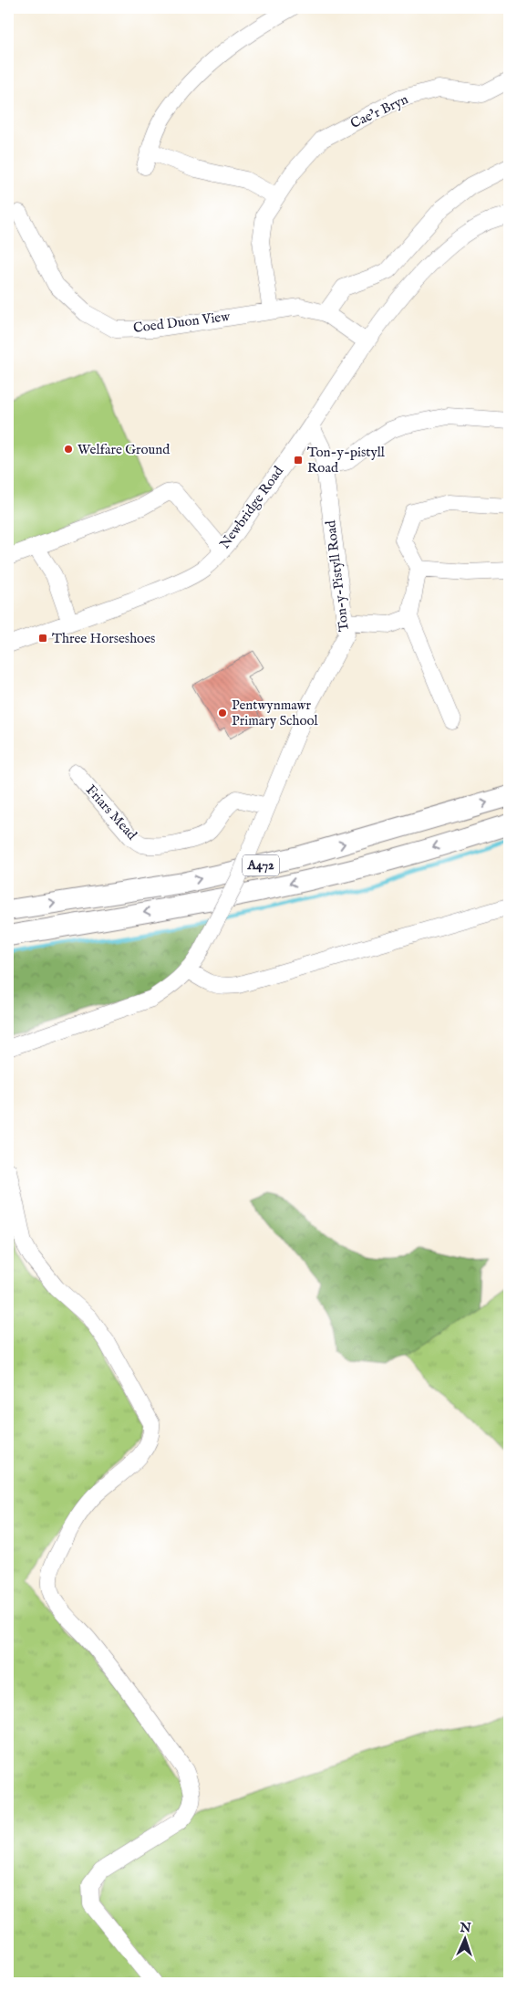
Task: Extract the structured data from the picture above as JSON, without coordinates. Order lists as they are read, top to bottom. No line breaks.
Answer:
{"streets":{"main road":["A472"],"street":["Cae'r Bryn","Coed Duon View","Newbridge Road","Ton-y-Pistyll Road","Friars Mead"]},"crossings":[["Cae'r Bryn","Coed Duon View"],["Coed Duon View","Newbridge Road"],["Newbridge Road","Ton-y-Pistyll Road"],["Ton-y-Pistyll Road","Friars Mead"]],"places":{"other":["Welfare Ground","Pentwynmawr Primary School"],"transit":["Ton-y-pistyll Road","Three Horseshoes"]},"north":"top"}
